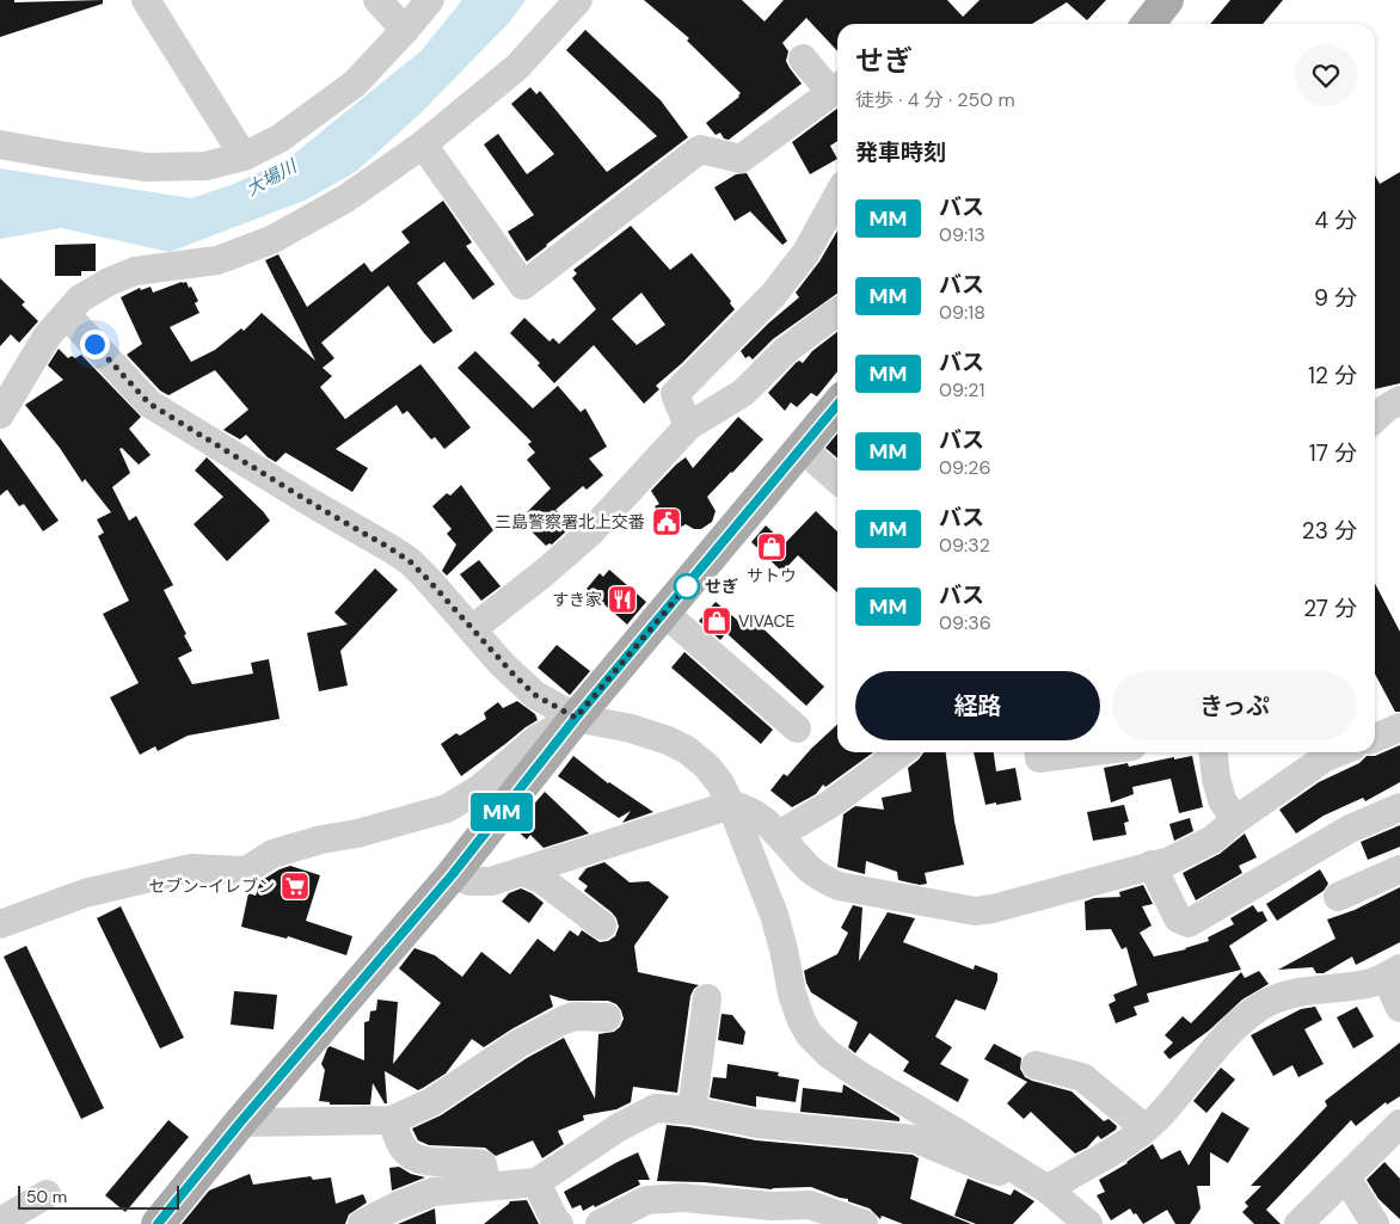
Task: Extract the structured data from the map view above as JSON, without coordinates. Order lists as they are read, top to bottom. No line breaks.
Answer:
{"water":["大場川"],"places":{"public building":["三島警察署北上交番"],"shop":["サトウ","VIVACE"],"other":["せぎ"],"restaurant":["すき家"],"supermarket":["セブン-イレブン"]},"lines":["bus line MM"],"scale_bar":"50 m","page":{"on_map":"MM","heading":[["せぎ","徒歩 · 4 分 · 250 m"],"発車時刻"],"list":[{"mark":"MM","name":"バス","note":"09:13","value":"4 分"},{"mark":"MM","name":"バス","note":"09:18","value":"9 分"},{"mark":"MM","name":"バス","note":"09:21","value":"12 分"},{"mark":"MM","name":"バス","note":"09:26","value":"17 分"},{"mark":"MM","name":"バス","note":"09:32","value":"23 分"},{"mark":"MM","name":"バス","note":"09:36","value":"27 分"}],"buttons":["経路","きっぷ"],"scale":"50 m"}}
